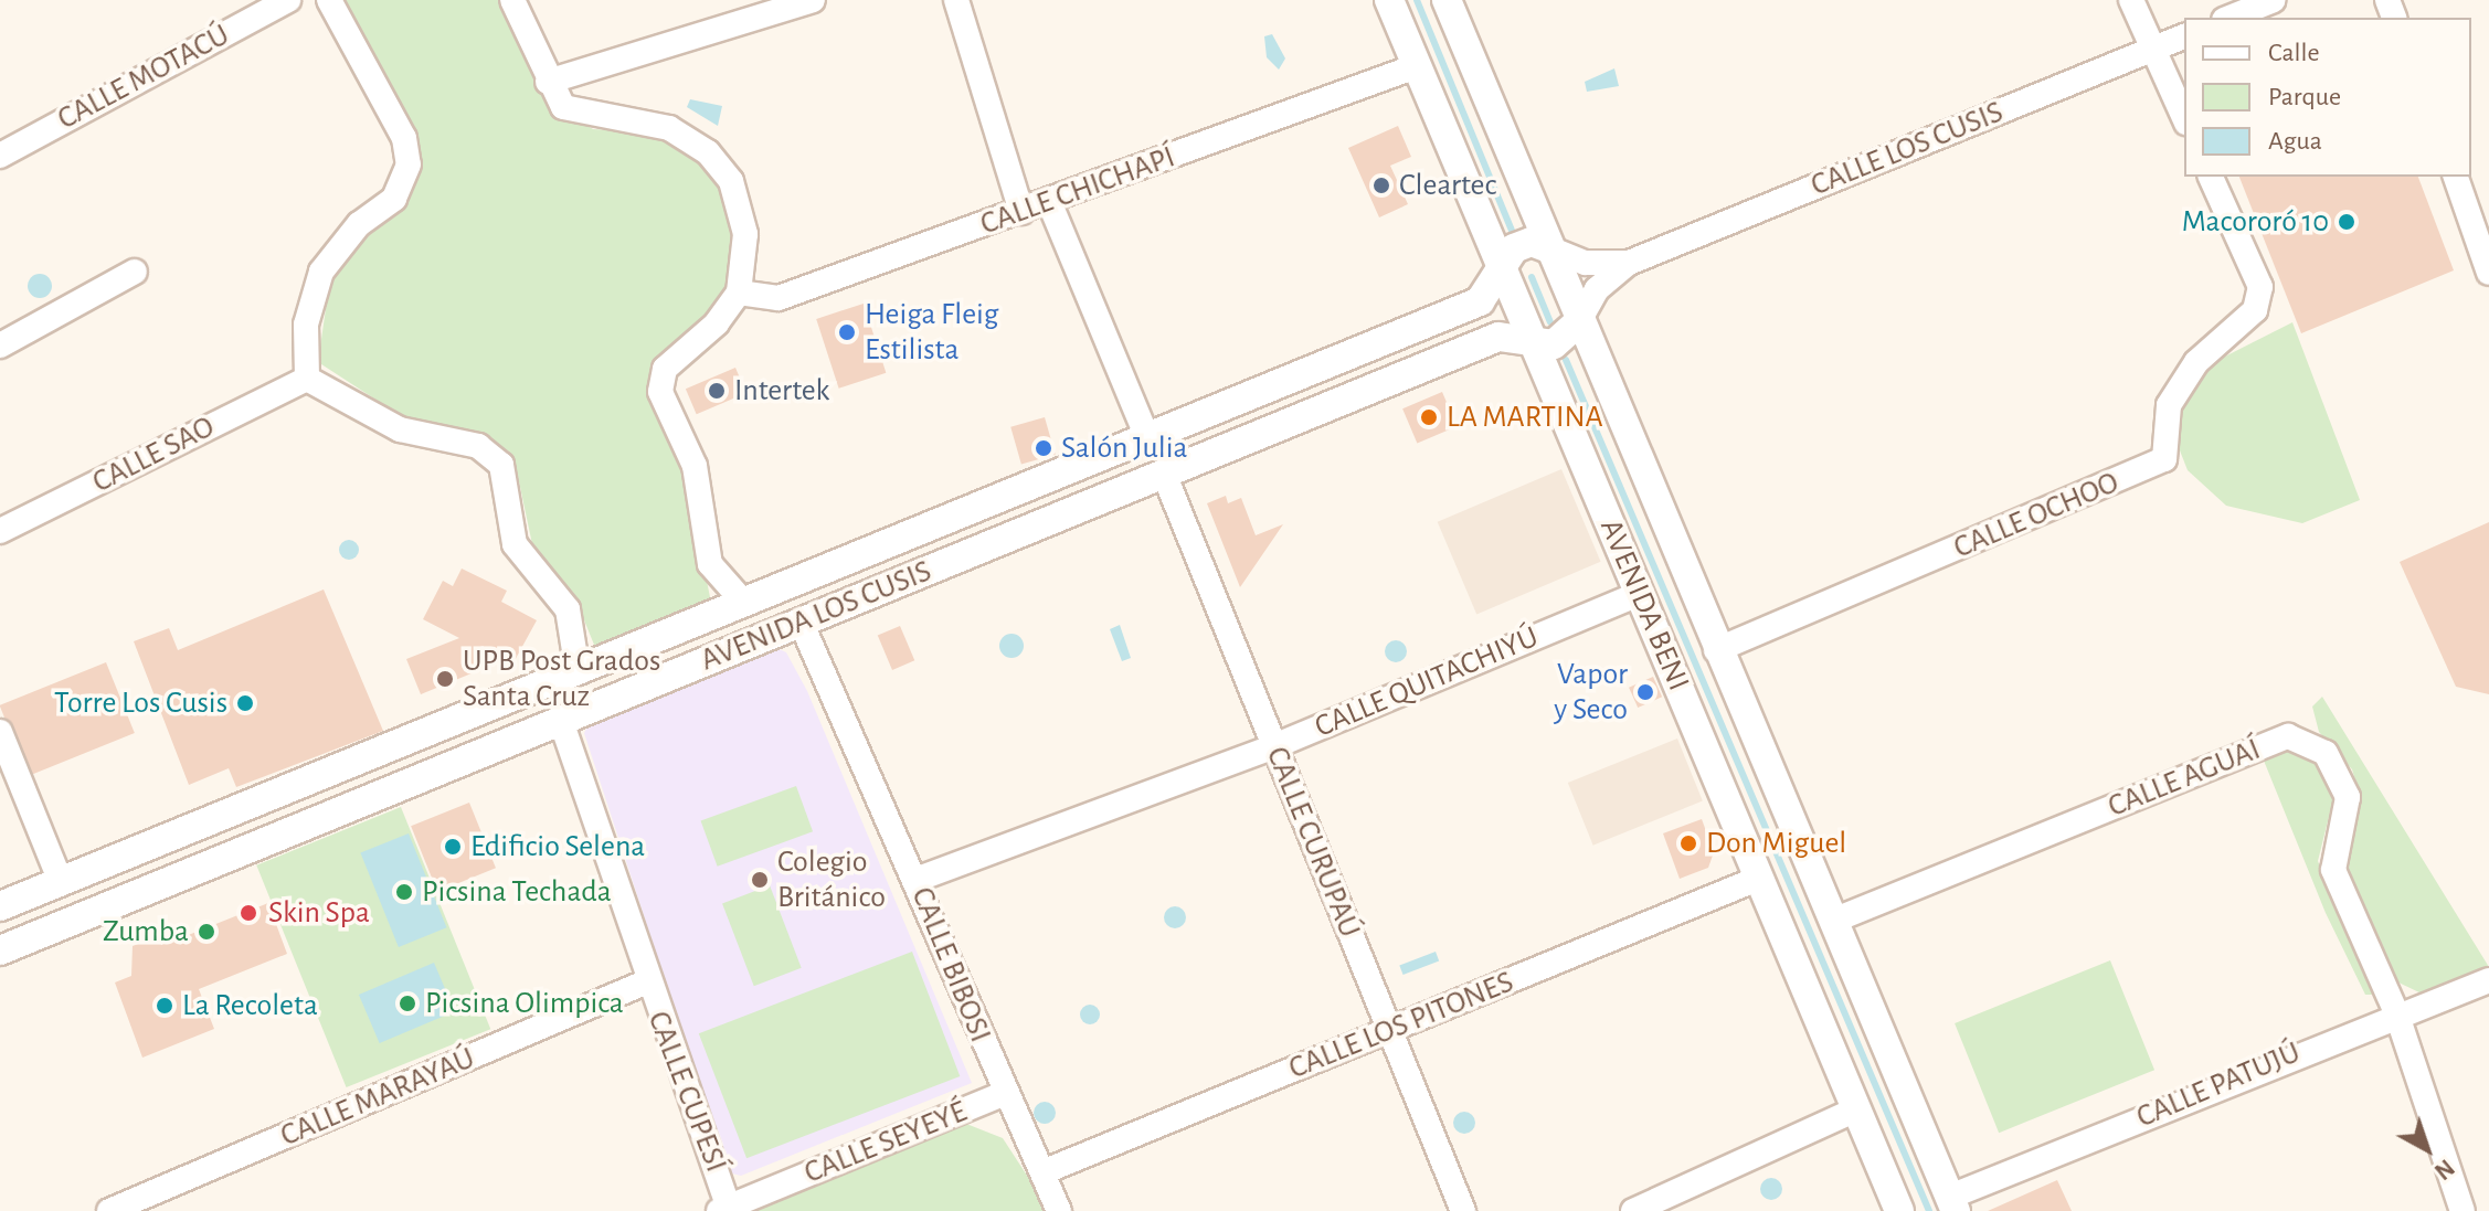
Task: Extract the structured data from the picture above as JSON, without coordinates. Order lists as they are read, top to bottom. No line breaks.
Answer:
{"streets":{"street":["CALLE MOTACÚ","CALLE LOS CUSIS","CALLE CHICHAPÍ","CALLE SAO","CALLE OCHOO","AVENIDA BENI","AVENIDA LOS CUSIS","CALLE QUITACHIYÚ","CALLE AGUAÍ","CALLE CURUPAÚ","CALLE BIBOSI","CALLE LOS PITONES","CALLE PATUJÚ","CALLE CUPESÍ","CALLE MARAYAÚ","CALLE SEYEYÉ"]},"crossings":[["CALLE LOS CUSIS","AVENIDA BENI"],["CALLE LOS CUSIS","AVENIDA LOS CUSIS"],["CALLE CHICHAPÍ","AVENIDA BENI"],["CALLE OCHOO","AVENIDA BENI"],["AVENIDA BENI","AVENIDA LOS CUSIS"],["AVENIDA BENI","CALLE QUITACHIYÚ"],["AVENIDA BENI","CALLE AGUAÍ"],["AVENIDA BENI","CALLE LOS PITONES"],["AVENIDA BENI","CALLE PATUJÚ"],["AVENIDA LOS CUSIS","CALLE CURUPAÚ"],["AVENIDA LOS CUSIS","CALLE BIBOSI"],["AVENIDA LOS CUSIS","CALLE CUPESÍ"],["CALLE QUITACHIYÚ","CALLE CURUPAÚ"],["CALLE QUITACHIYÚ","CALLE BIBOSI"],["CALLE AGUAÍ","CALLE PATUJÚ"],["CALLE CURUPAÚ","CALLE LOS PITONES"],["CALLE BIBOSI","CALLE LOS PITONES"],["CALLE BIBOSI","CALLE SEYEYÉ"],["CALLE CUPESÍ","CALLE MARAYAÚ"],["CALLE CUPESÍ","CALLE SEYEYÉ"]],"places":["Cleartec","Macororó 10","Heiga Fleig Estilista","Intertek","LA MARTINA","Salón Julia","UPB Post Grados Santa Cruz","Vapor y Seco","Torre Los Cusis","Don Miguel","Edificio Selena","Colegio Británico","Picsina Techada","Skin Spa","Zumba","Picsina Olimpica","La Recoleta"],"legend":["Calle","Parque","Agua"],"north":"bottom right"}
